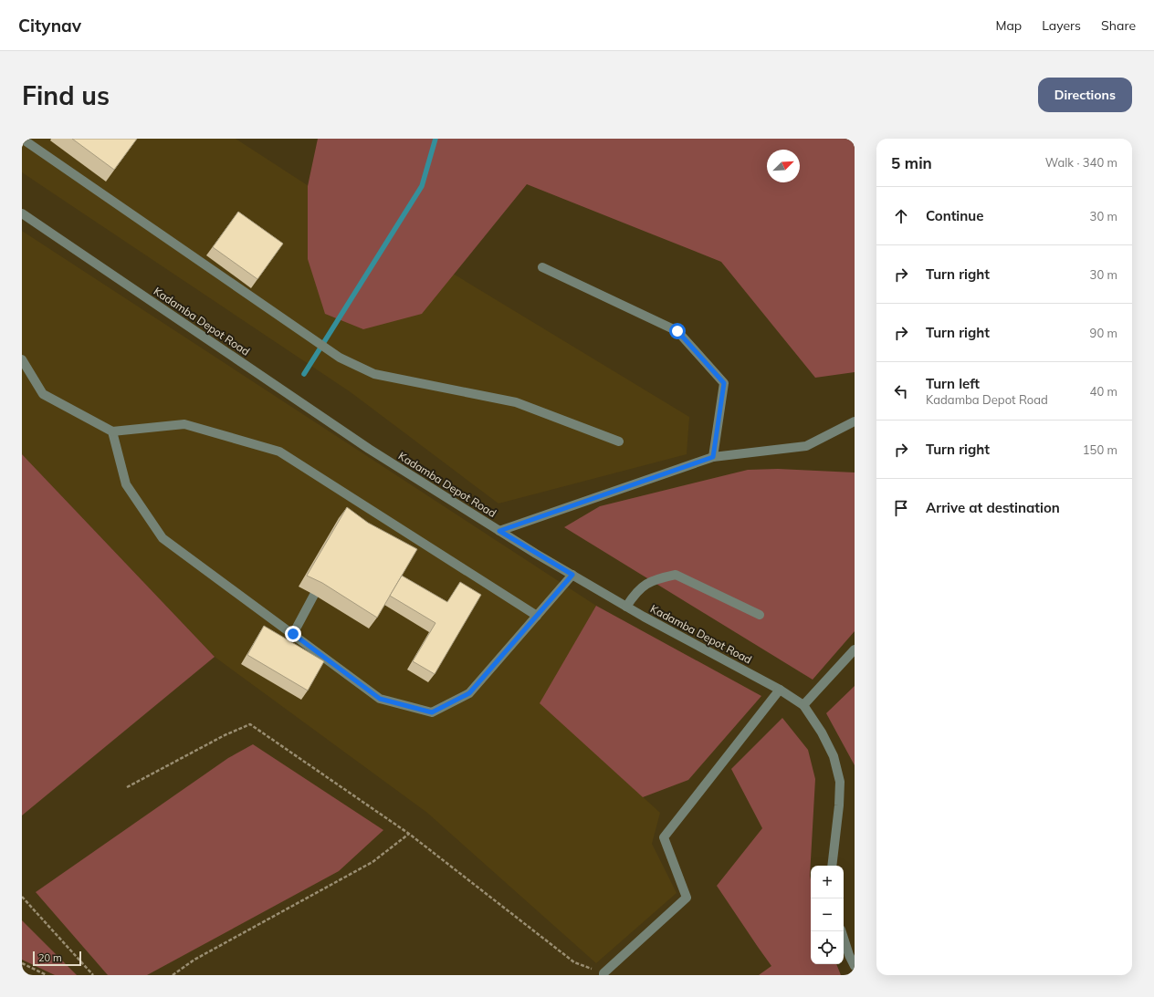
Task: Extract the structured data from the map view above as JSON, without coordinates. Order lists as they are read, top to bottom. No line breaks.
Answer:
{"streets":{"street":["Kadamba Depot Road"]},"scale_bar":"20 m","north":"top right","page":{"header":"Citynav","nav":["Map","Layers","Share"],"buttons":"Directions","title":"Find us","heading":["5 min","Walk · 340 m"],"list":[["Continue","30 m"],["Turn right","30 m"],["Turn right","90 m"],["Turn left","Kadamba Depot Road","40 m"],["Turn right","150 m"],"Arrive at destination"],"map_buttons":["+","−"],"scale":"20 m"}}
